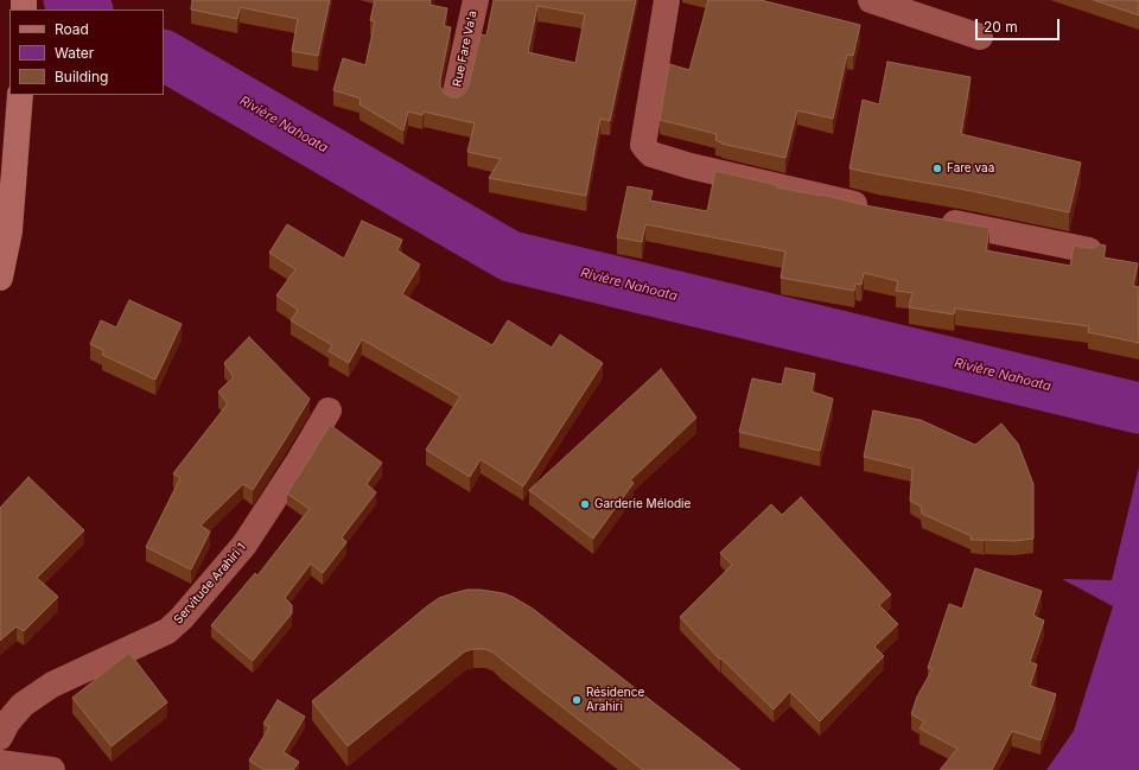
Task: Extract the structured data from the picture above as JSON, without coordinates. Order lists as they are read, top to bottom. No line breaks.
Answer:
{"streets":{"street":["Rue Fare Va'a","Servitude Arahiri 1"]},"water":["Rivière Nahoata"],"places":["Fare vaa","Garderie Mélodie","Résidence Arahiri"],"legend":["Road","Water","Building"],"scale_bar":"20 m"}
